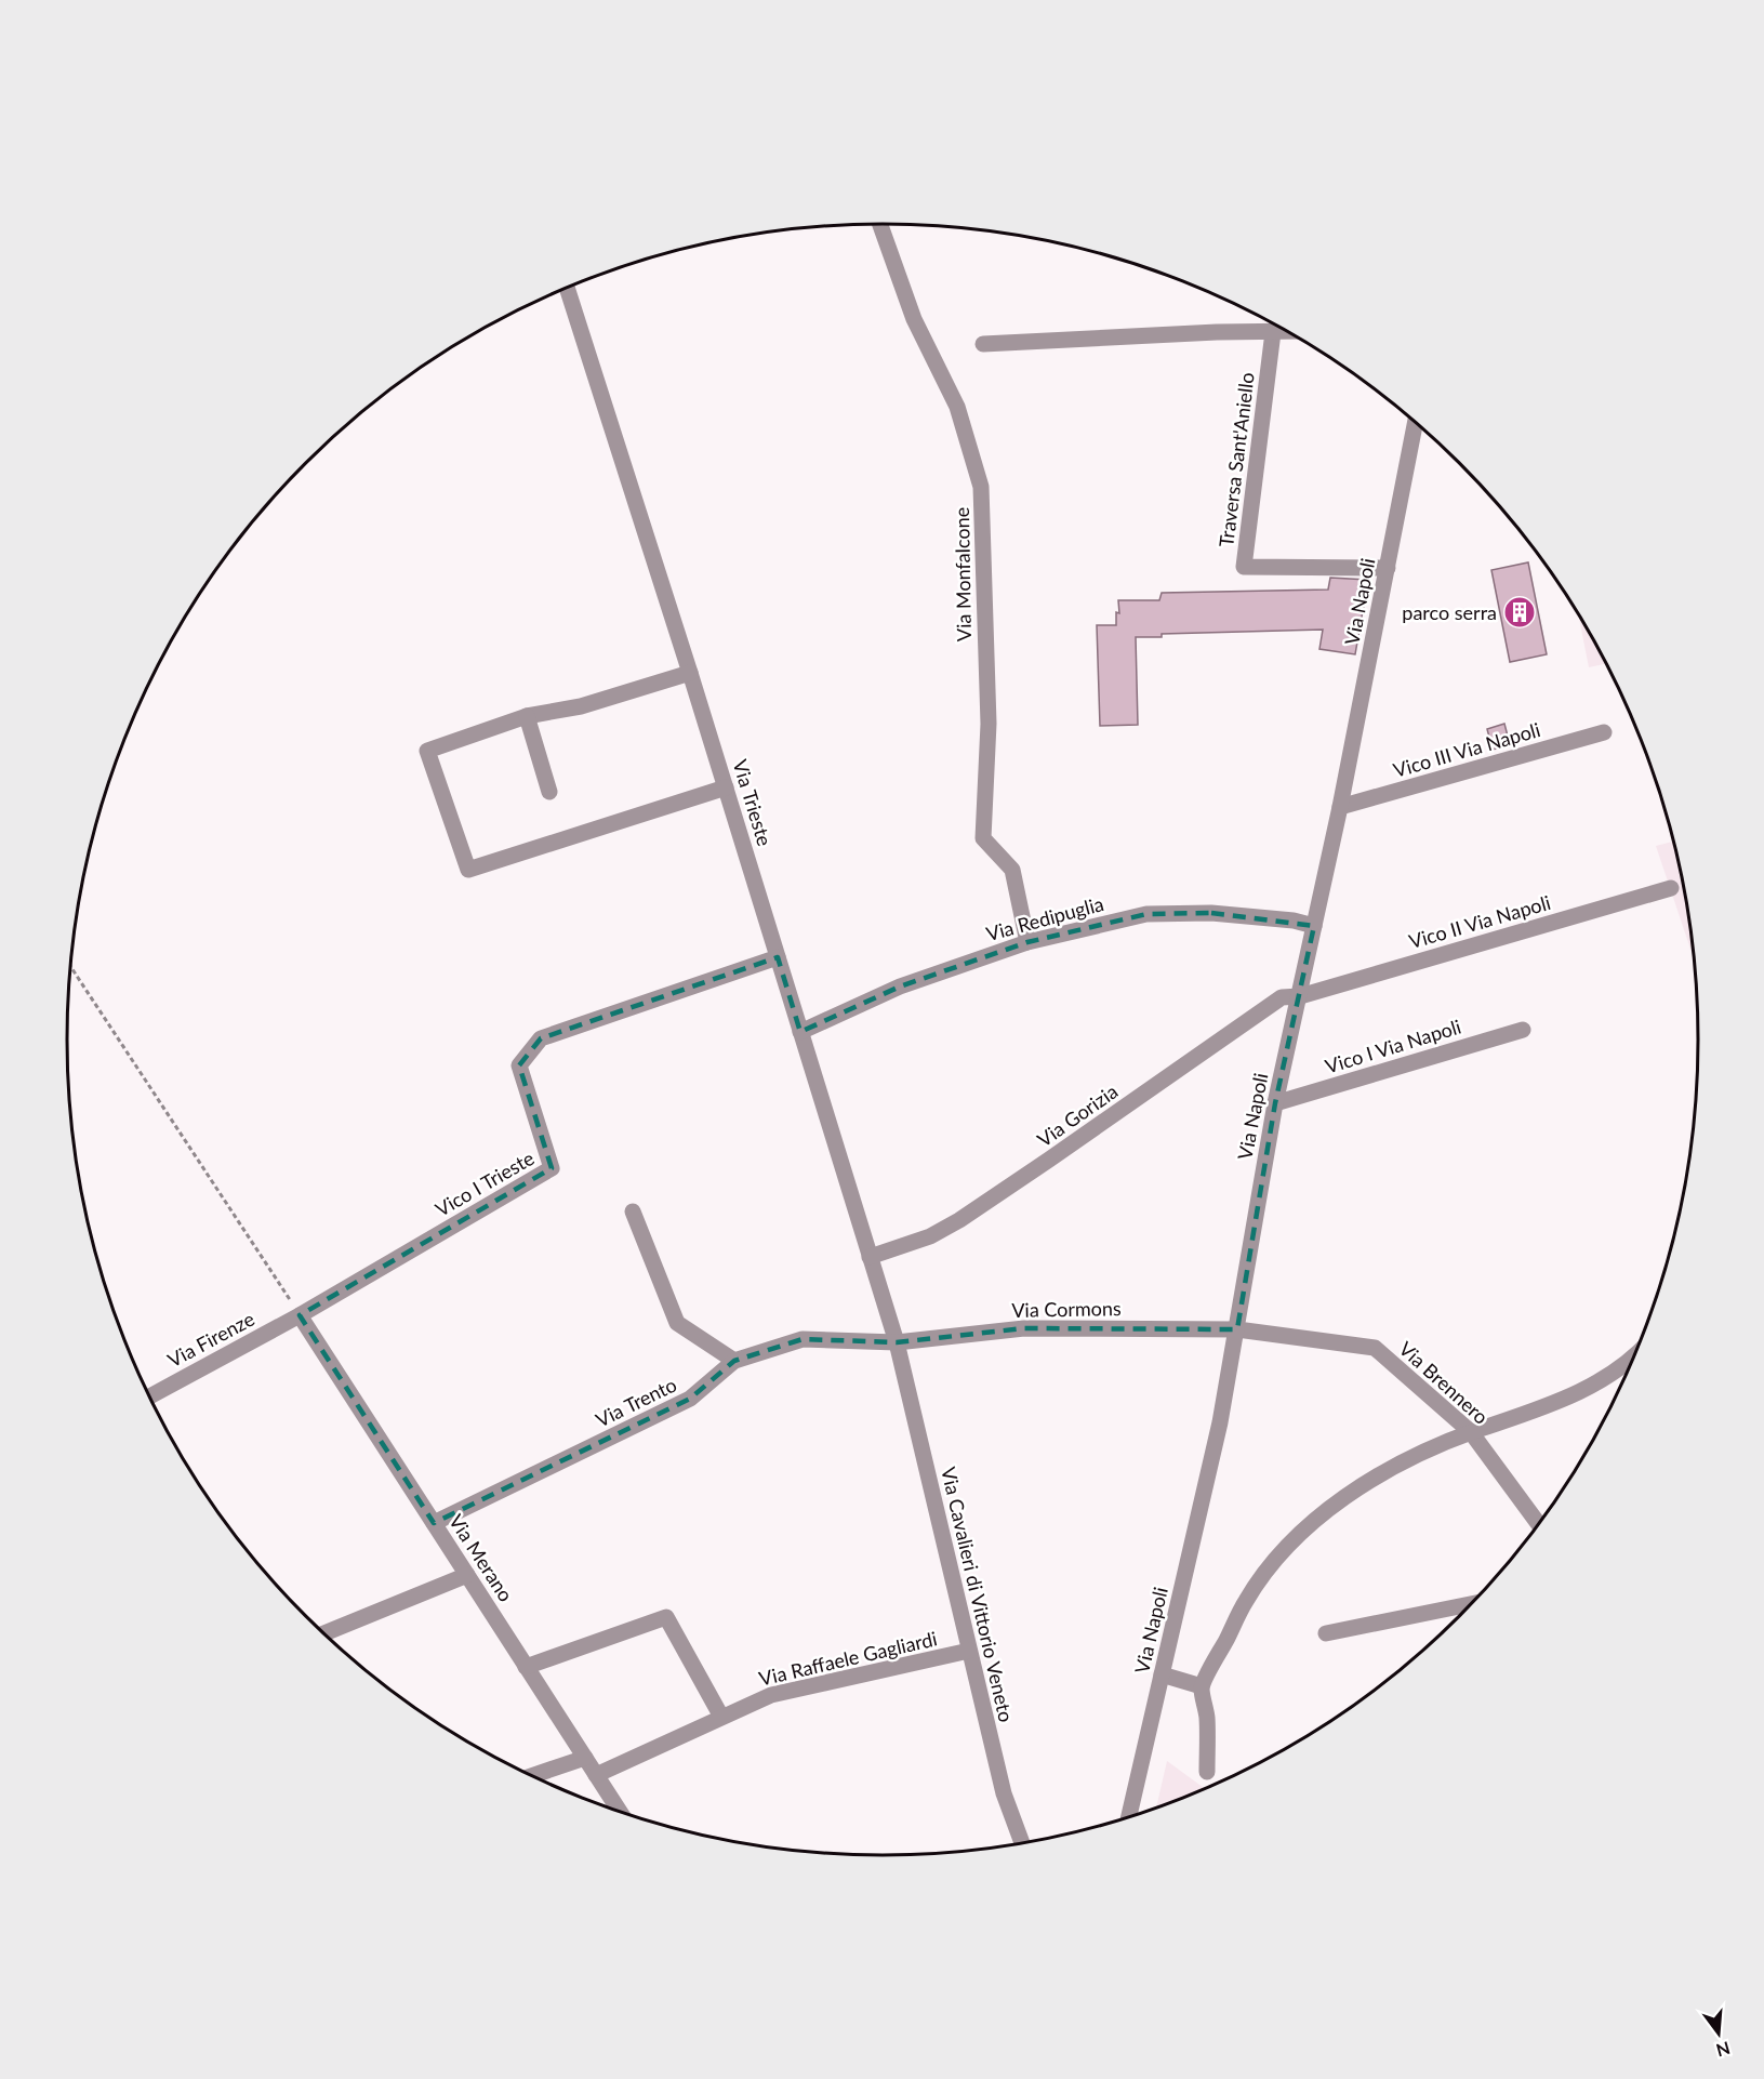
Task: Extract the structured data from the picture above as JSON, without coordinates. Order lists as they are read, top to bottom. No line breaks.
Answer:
{"streets":{"street":["Traversa Sant'Aniello","Via Monfalcone","Via Napoli","Vico III Via Napoli","Via Trieste","Via Redipuglia","Vico II Via Napoli","Vico I Via Napoli","Via Gorizia","Vico I Trieste","Via Cormons","Via Firenze","Via Brennero","Via Trento","Via Merano","Via Cavalieri di Vittorio Veneto","Via Raffaele Gagliardi"]},"crossings":[["Traversa Sant'Aniello","Via Napoli"],["Via Monfalcone","Via Redipuglia"],["Via Napoli","Vico III Via Napoli"],["Via Napoli","Via Redipuglia"],["Via Napoli","Vico II Via Napoli"],["Via Napoli","Vico I Via Napoli"],["Via Napoli","Via Gorizia"],["Via Napoli","Via Cormons"],["Via Napoli","Via Brennero"],["Via Trieste","Via Redipuglia"],["Via Trieste","Via Gorizia"],["Via Trieste","Vico I Trieste"],["Via Trieste","Via Cormons"],["Via Trieste","Via Trento"],["Via Trieste","Via Cavalieri di Vittorio Veneto"],["Vico II Via Napoli","Via Gorizia"],["Vico I Trieste","Via Firenze"],["Vico I Trieste","Via Merano"],["Via Cormons","Via Brennero"],["Via Cormons","Via Trento"],["Via Cormons","Via Cavalieri di Vittorio Veneto"],["Via Firenze","Via Merano"],["Via Trento","Via Merano"],["Via Trento","Via Cavalieri di Vittorio Veneto"],["Via Merano","Via Raffaele Gagliardi"],["Via Cavalieri di Vittorio Veneto","Via Raffaele Gagliardi"]],"places":{"building":["parco serra"]},"north":"bottom"}
